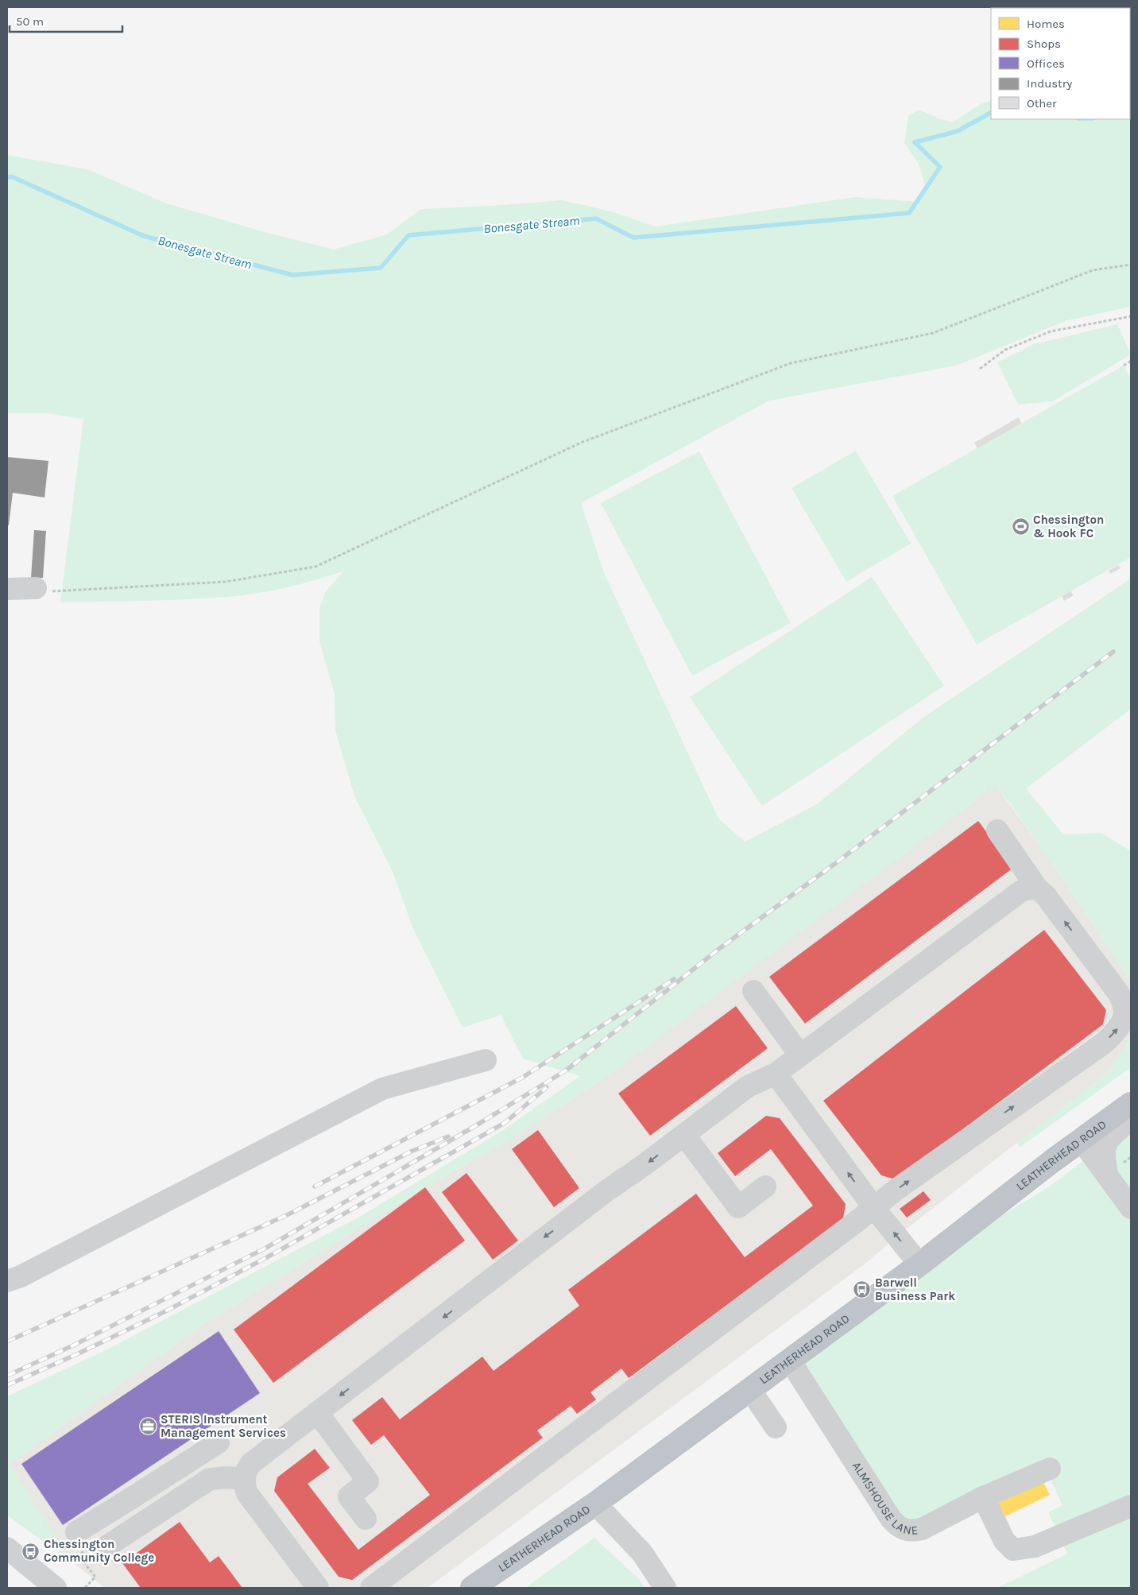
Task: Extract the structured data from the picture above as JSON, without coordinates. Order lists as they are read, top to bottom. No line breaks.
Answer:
{"streets":{"highway":["LEATHERHEAD ROAD"],"street":["ALMSHOUSE LANE"]},"crossings":[["LEATHERHEAD ROAD","ALMSHOUSE LANE"]],"water":["Bonesgate Stream"],"places":{"sports":["Chessington & Hook FC"],"bus stop":["Barwell Business Park","Chessington Community College"],"office":["STERIS Instrument Management Services"]},"legend":["Homes","Shops","Offices","Industry","Other"],"scale_bar":"50 m"}
